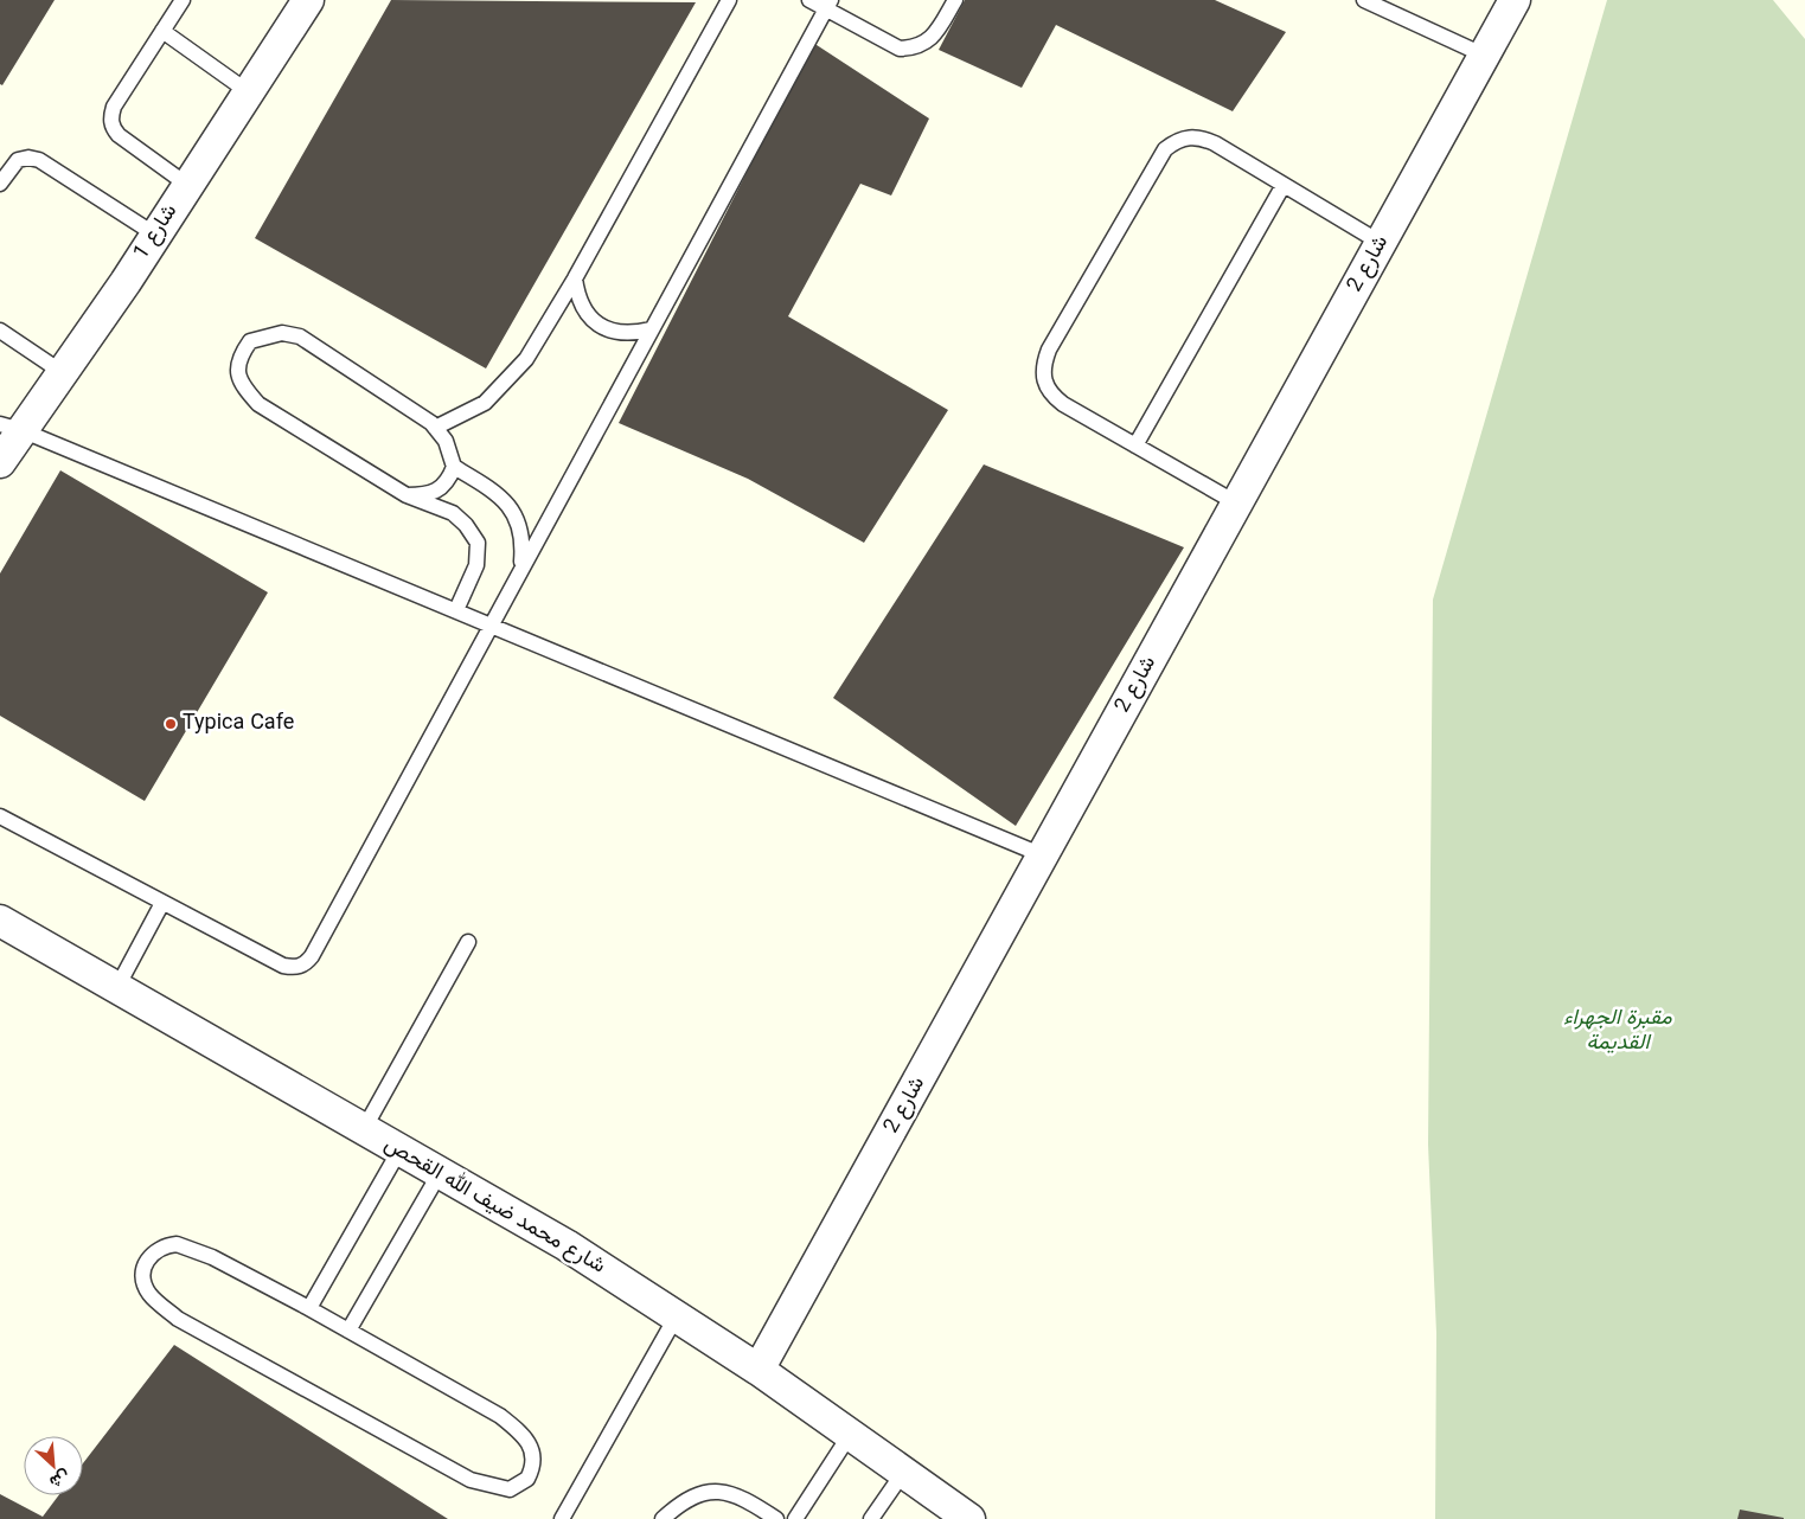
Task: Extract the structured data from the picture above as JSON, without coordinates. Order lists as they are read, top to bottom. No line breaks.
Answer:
{"streets":{"street":["شارع 1","شارع 2","شارع محمد ضيف الله القحص"]},"crossings":[["شارع 2","شارع محمد ضيف الله القحص"]],"parks":["مقبرة الجهراء القديمة"],"places":["Typica Cafe"],"north":"bottom right"}
